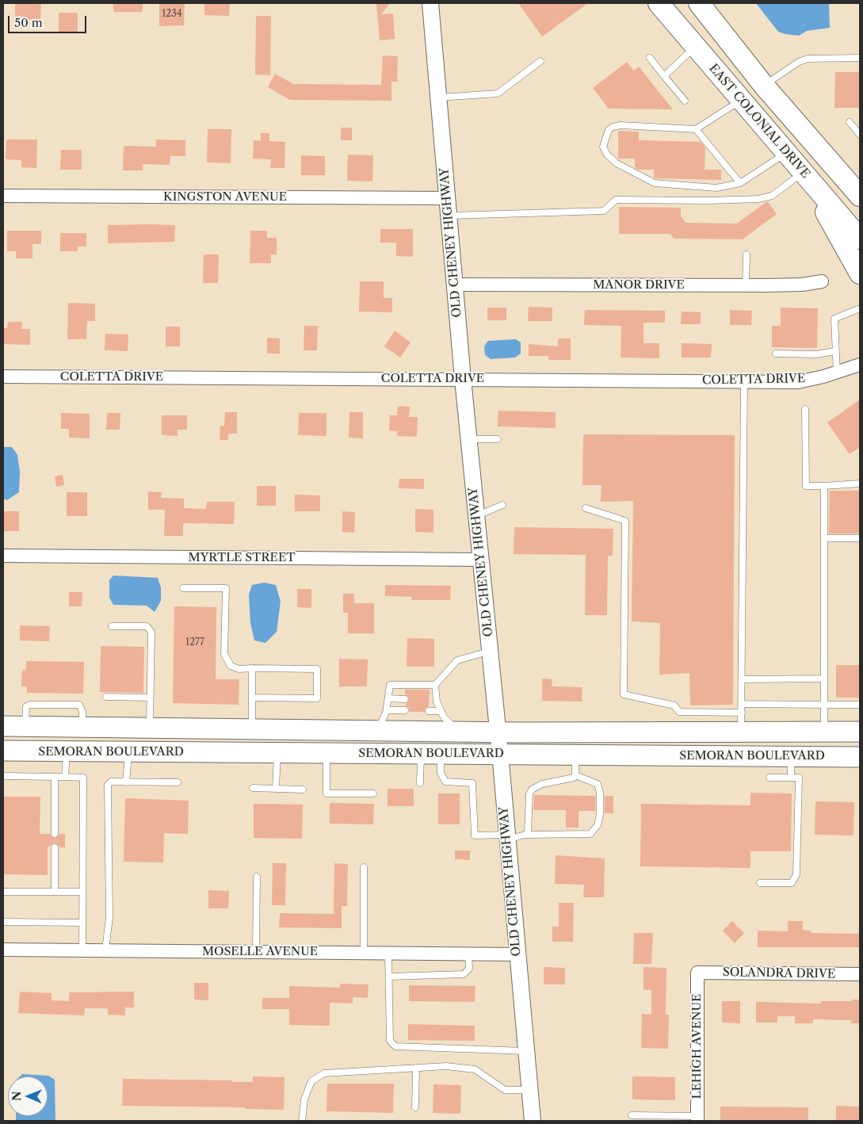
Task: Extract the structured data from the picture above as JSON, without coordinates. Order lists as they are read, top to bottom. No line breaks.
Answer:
{"streets":{"highway":["EAST COLONIAL DRIVE"],"main road":["SEMORAN BOULEVARD"],"street":["KINGSTON AVENUE","OLD CHENEY HIGHWAY","MANOR DRIVE","COLETTA DRIVE","MYRTLE STREET","MOSELLE AVENUE","SOLANDRA DRIVE","LEHIGH AVENUE"]},"crossings":[["KINGSTON AVENUE","OLD CHENEY HIGHWAY"],["OLD CHENEY HIGHWAY","MANOR DRIVE"],["OLD CHENEY HIGHWAY","COLETTA DRIVE"],["OLD CHENEY HIGHWAY","MYRTLE STREET"],["OLD CHENEY HIGHWAY","SEMORAN BOULEVARD"],["OLD CHENEY HIGHWAY","MOSELLE AVENUE"],["SOLANDRA DRIVE","LEHIGH AVENUE"]],"house_numbers":["1234","1277"],"scale_bar":"50 m","north":"left"}
